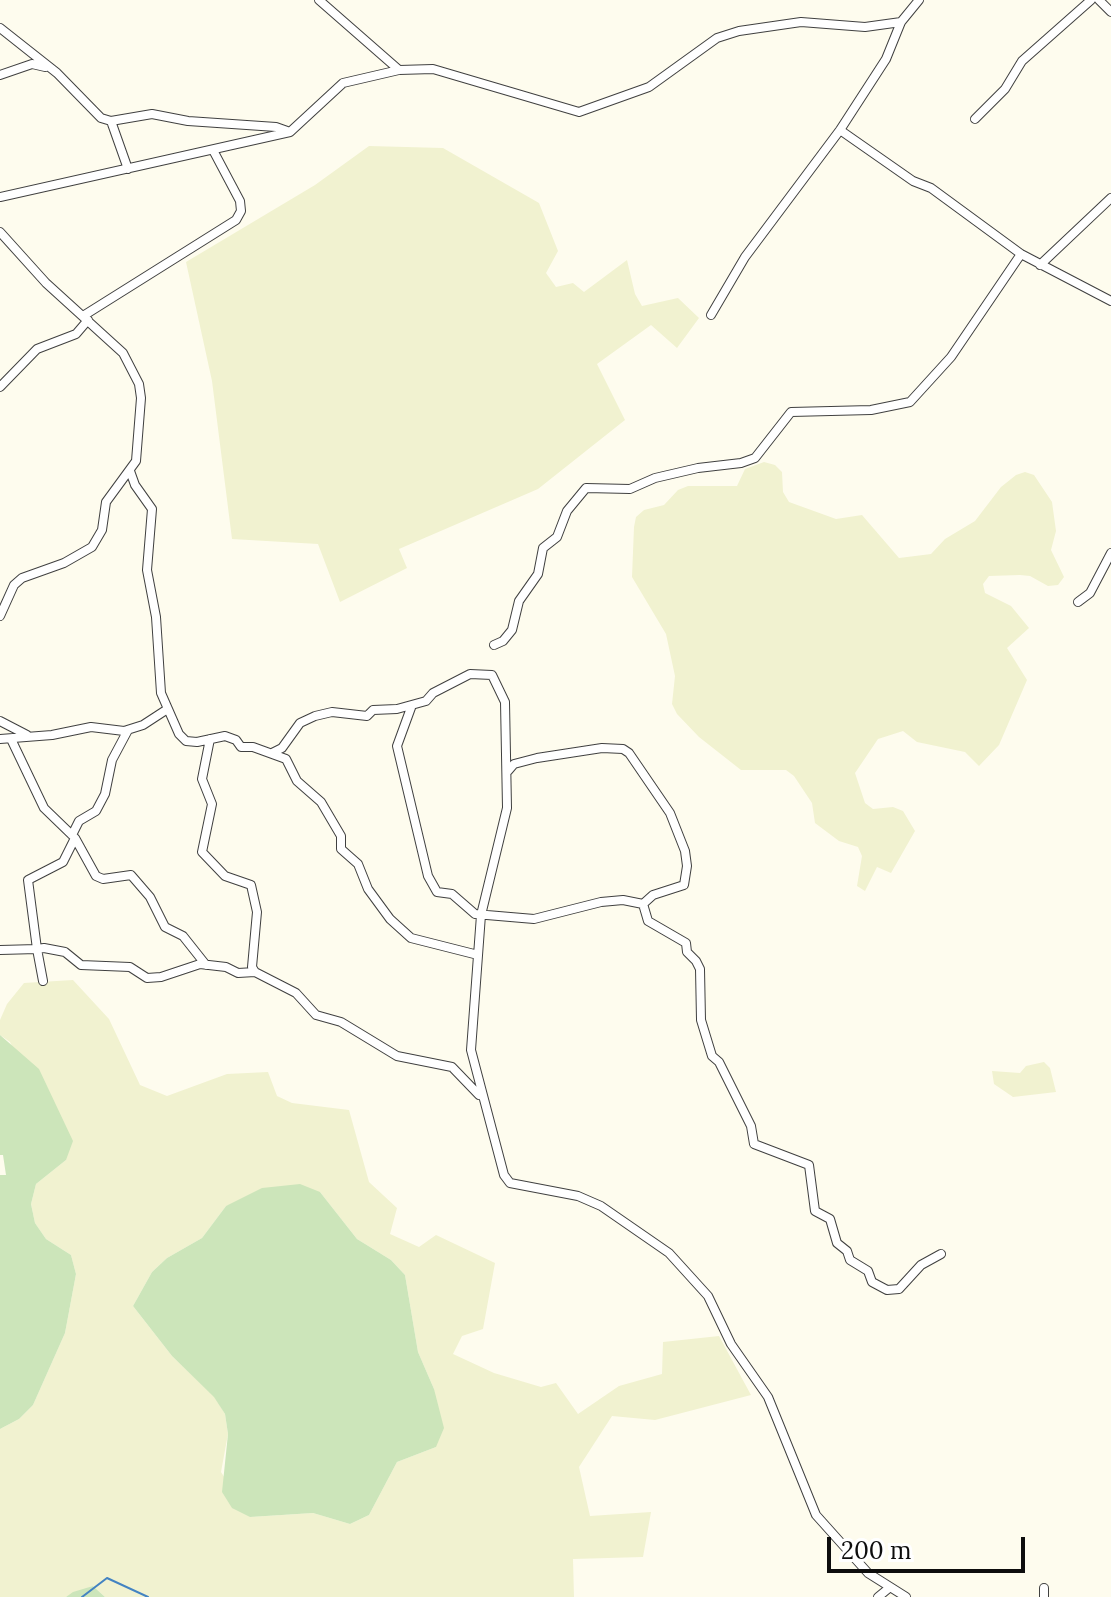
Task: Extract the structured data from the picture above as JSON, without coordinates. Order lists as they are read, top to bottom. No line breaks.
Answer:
{"scale_bar":"200 m"}
